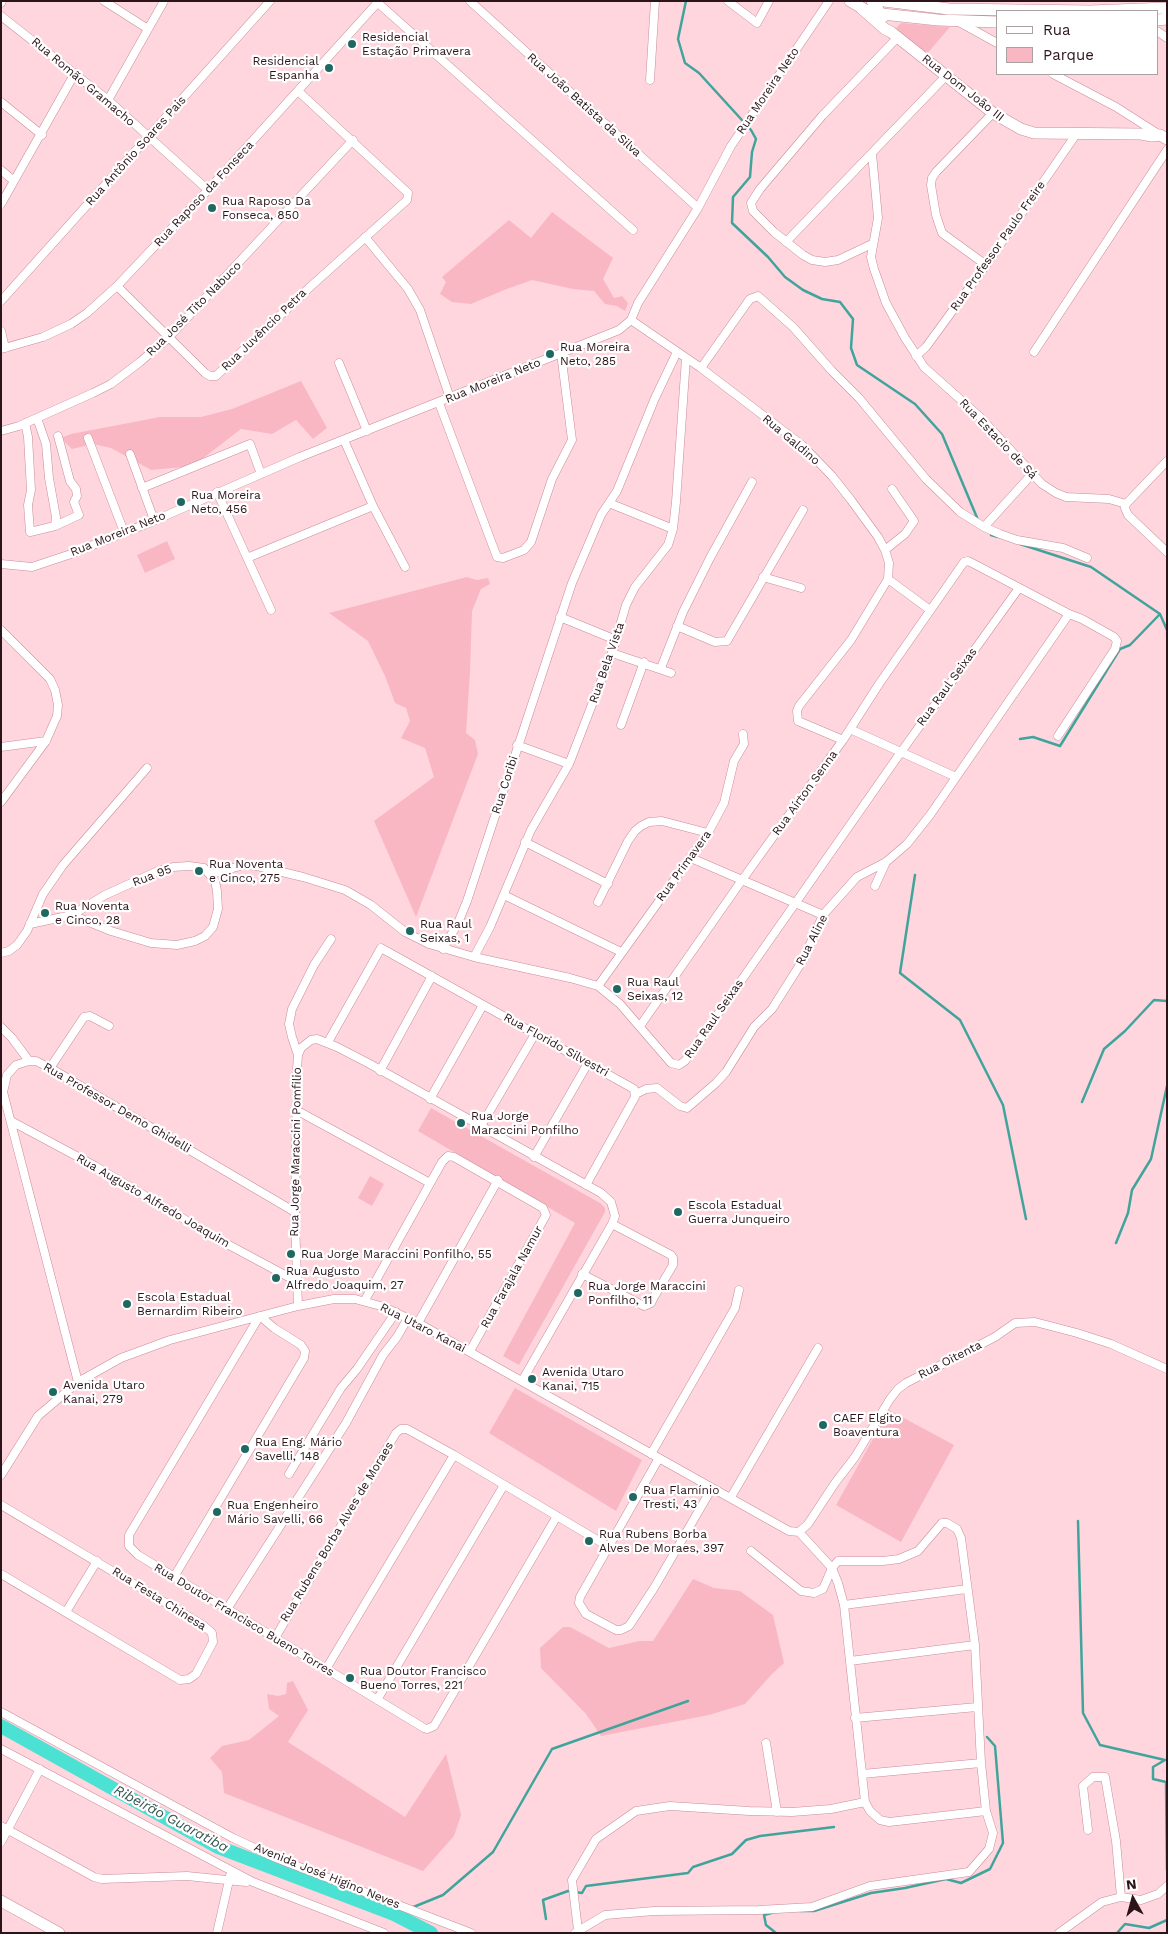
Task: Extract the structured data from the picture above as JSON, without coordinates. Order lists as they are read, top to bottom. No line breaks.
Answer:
{"streets":{"main road":["Rua Dom João III"],"street":["Rua Romão Gramacho","Rua Moreira Neto","Rua João Batista da Silva","Rua Antônio Soares Pais","Rua Raposo da Fonseca","Rua Professor Paulo Freire","Rua José Tito Nabuco","Rua Juvêncio Petra","Rua Estacio de Sá","Rua Galdino","Rua Bela Vista","Rua Raul Seixas","Rua Coribi","Rua Aírton Senna","Rua Primavera","Rua 95","Rua Aline","Rua Florido Silvestri","Rua Professor Demo Ghidelli","Rua Jorge Maraccini Pomfilio","Rua Augusto Alfredo Joaquim","Rua Farajala Namur","Rua Utaro Kanai","Rua Oitenta","Rua Rubens Borba Alves de Moraes","Rua Festa Chinesa","Rua Doutor Francisco Bueno Torres","Avenida José Higino Neves"]},"crossings":[["Rua Romão Gramacho","Rua Antônio Soares Pais"],["Rua Romão Gramacho","Rua Raposo da Fonseca"],["Rua Dom João III","Rua Professor Paulo Freire"],["Rua Moreira Neto","Rua João Batista da Silva"],["Rua Moreira Neto","Rua Galdino"],["Rua Raposo da Fonseca","Rua Juvêncio Petra"],["Rua Professor Paulo Freire","Rua Estacio de Sá"],["Rua José Tito Nabuco","Rua Juvêncio Petra"],["Rua Galdino","Rua Bela Vista"],["Rua Galdino","Rua Coribi"],["Rua Bela Vista","Rua Raul Seixas"],["Rua Raul Seixas","Rua Coribi"],["Rua Raul Seixas","Rua Aírton Senna"],["Rua Raul Seixas","Rua Primavera"],["Rua Raul Seixas","Rua 95"],["Rua Aline","Rua Florido Silvestri"],["Rua Florido Silvestri","Rua Jorge Maraccini Pomfilio"],["Rua Professor Demo Ghidelli","Rua Jorge Maraccini Pomfilio"],["Rua Professor Demo Ghidelli","Rua Augusto Alfredo Joaquim"],["Rua Professor Demo Ghidelli","Rua Utaro Kanai"],["Rua Jorge Maraccini Pomfilio","Rua Augusto Alfredo Joaquim"],["Rua Jorge Maraccini Pomfilio","Rua Utaro Kanai"],["Rua Farajala Namur","Rua Utaro Kanai"],["Rua Utaro Kanai","Rua Oitenta"],["Rua Utaro Kanai","Rua Doutor Francisco Bueno Torres"],["Rua Rubens Borba Alves de Moraes","Rua Doutor Francisco Bueno Torres"]],"water":["Ribeirão Guaratiba"],"places":["Residencial Estação Primavera","Residencial Espanha","Rua Raposo Da Fonseca, 850","Rua Moreira Neto, 285","Rua Moreira Neto, 456","Rua Noventa e Cinco, 275","Rua Noventa e Cinco, 28","Rua Raul Seixas, 1","Rua Raul Seixas, 12","Rua Jorge Maraccini Ponfilho","Escola Estadual Guerra Junqueiro","Rua Jorge Maraccini Ponfilho, 55","Rua Augusto Alfredo Joaquim, 27","Rua Jorge Maraccini Ponfilho, 11","Escola Estadual Bernardim Ribeiro","Avenida Utaro Kanai, 715","Avenida Utaro Kanai, 279","CAEF Elgito Boaventura","Rua Eng. Mário Savelli, 148","Rua Flamínio Tresti, 43","Rua Engenheiro Mário Savelli, 66","Rua Rubens Borba Alves De Moraes, 397","Rua Doutor Francisco Bueno Torres, 221"],"legend":["Rua","Parque"],"north":"top"}
